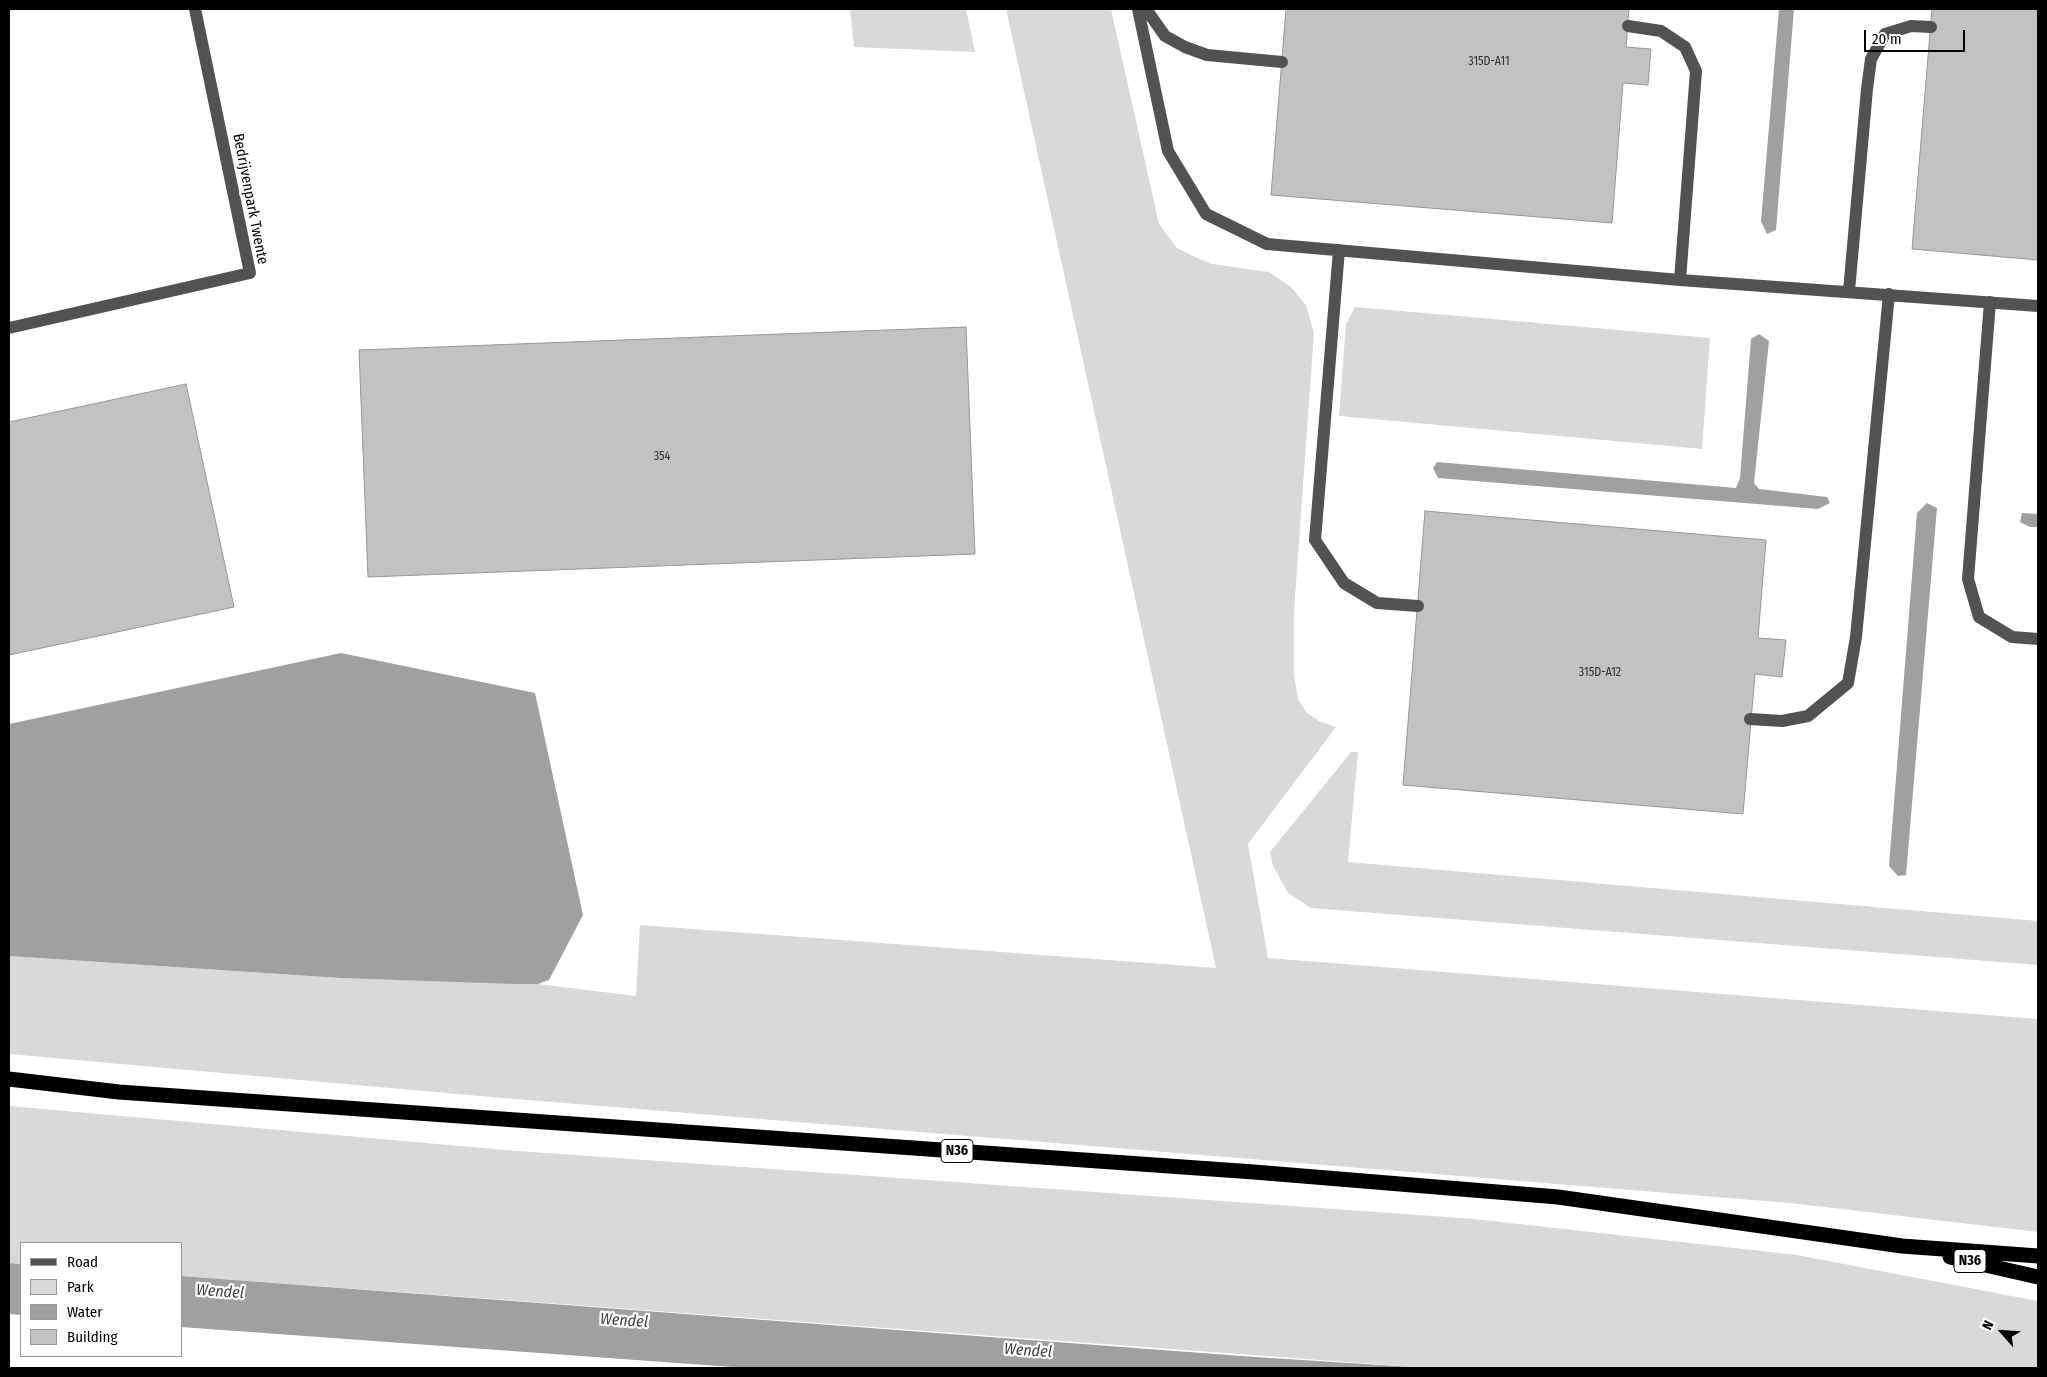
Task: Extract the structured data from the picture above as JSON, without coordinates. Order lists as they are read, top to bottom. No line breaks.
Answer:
{"streets":{"highway":["N36"],"street":["Bedrijvenpark Twente"]},"water":["Wendel"],"house_numbers":["315D-A11","354","315D-A12"],"legend":["Road","Park","Water","Building"],"scale_bar":"20 m","north":"top left"}
